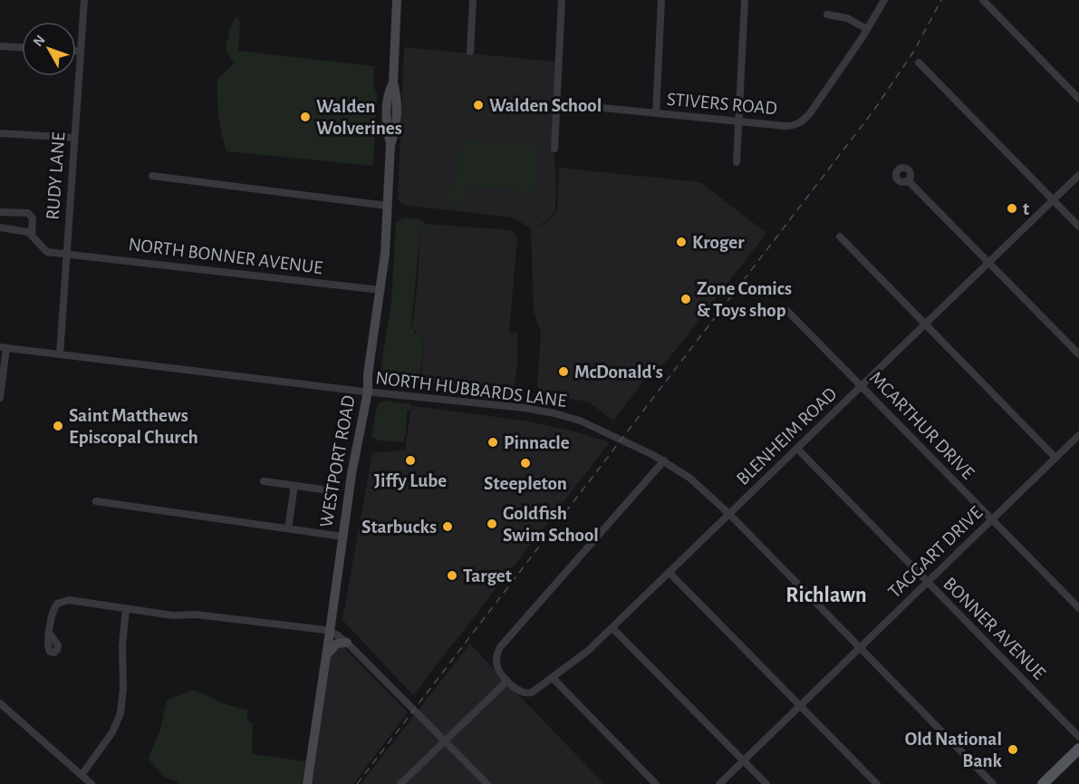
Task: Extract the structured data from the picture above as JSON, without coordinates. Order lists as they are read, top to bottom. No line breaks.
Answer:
{"streets":{"main road":["WESTPORT ROAD"],"street":["STIVERS ROAD","RUDY LANE","NORTH BONNER AVENUE","NORTH HUBBARDS LANE","MCARTHUR DRIVE","BLENHEIM ROAD","TAGGART DRIVE","BONNER AVENUE"]},"crossings":[["RUDY LANE","NORTH BONNER AVENUE"],["RUDY LANE","NORTH HUBBARDS LANE"],["NORTH BONNER AVENUE","WESTPORT ROAD"],["NORTH HUBBARDS LANE","BLENHEIM ROAD"],["NORTH HUBBARDS LANE","WESTPORT ROAD"],["NORTH HUBBARDS LANE","TAGGART DRIVE"],["MCARTHUR DRIVE","BLENHEIM ROAD"],["MCARTHUR DRIVE","TAGGART DRIVE"],["BLENHEIM ROAD","BONNER AVENUE"],["TAGGART DRIVE","BONNER AVENUE"]],"districts":["Richlawn"],"places":["Walden School","Walden Wolverines","t","Kroger","Zone Comics & Toys shop","McDonald's","Saint Matthews Episcopal Church","Pinnacle","Jiffy Lube","Steepleton","Goldfish Swim School","Starbucks","Target","Old National Bank"],"north":"top left"}
